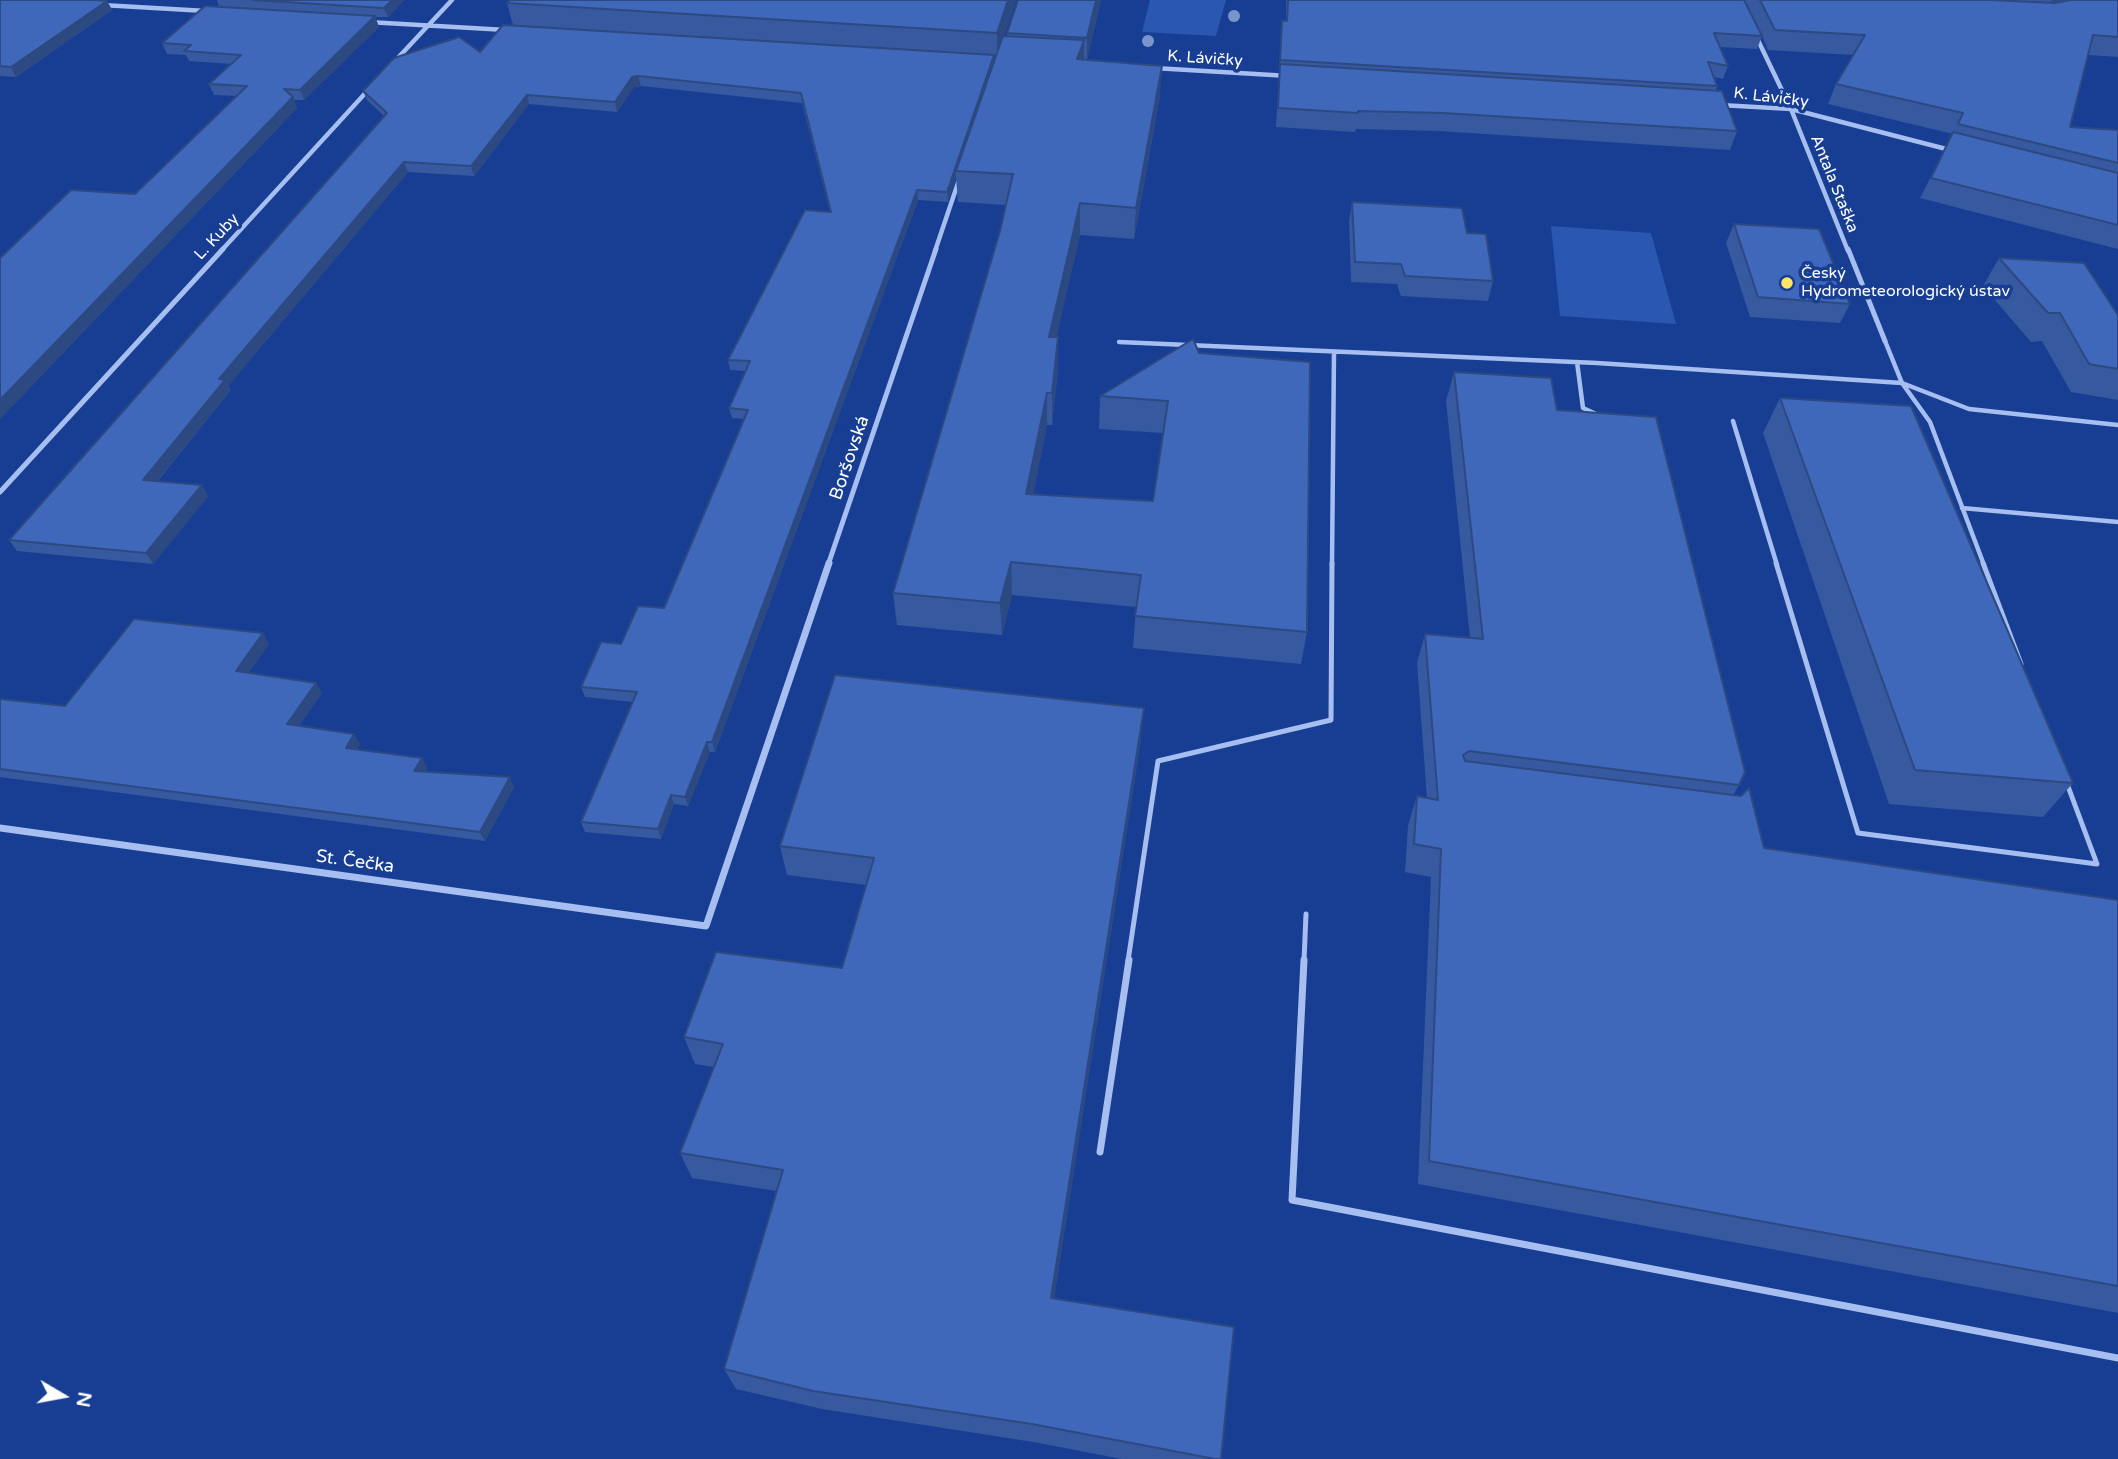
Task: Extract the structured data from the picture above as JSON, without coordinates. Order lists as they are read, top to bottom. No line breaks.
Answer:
{"streets":{"street":["K. Lávičky","Antala Staška","L. Kuby","Boršovská","St. Čečka"]},"crossings":[["K. Lávičky","Antala Staška"],["Boršovská","St. Čečka"]],"places":["Český Hydrometeorologický ústav"],"north":"right"}
